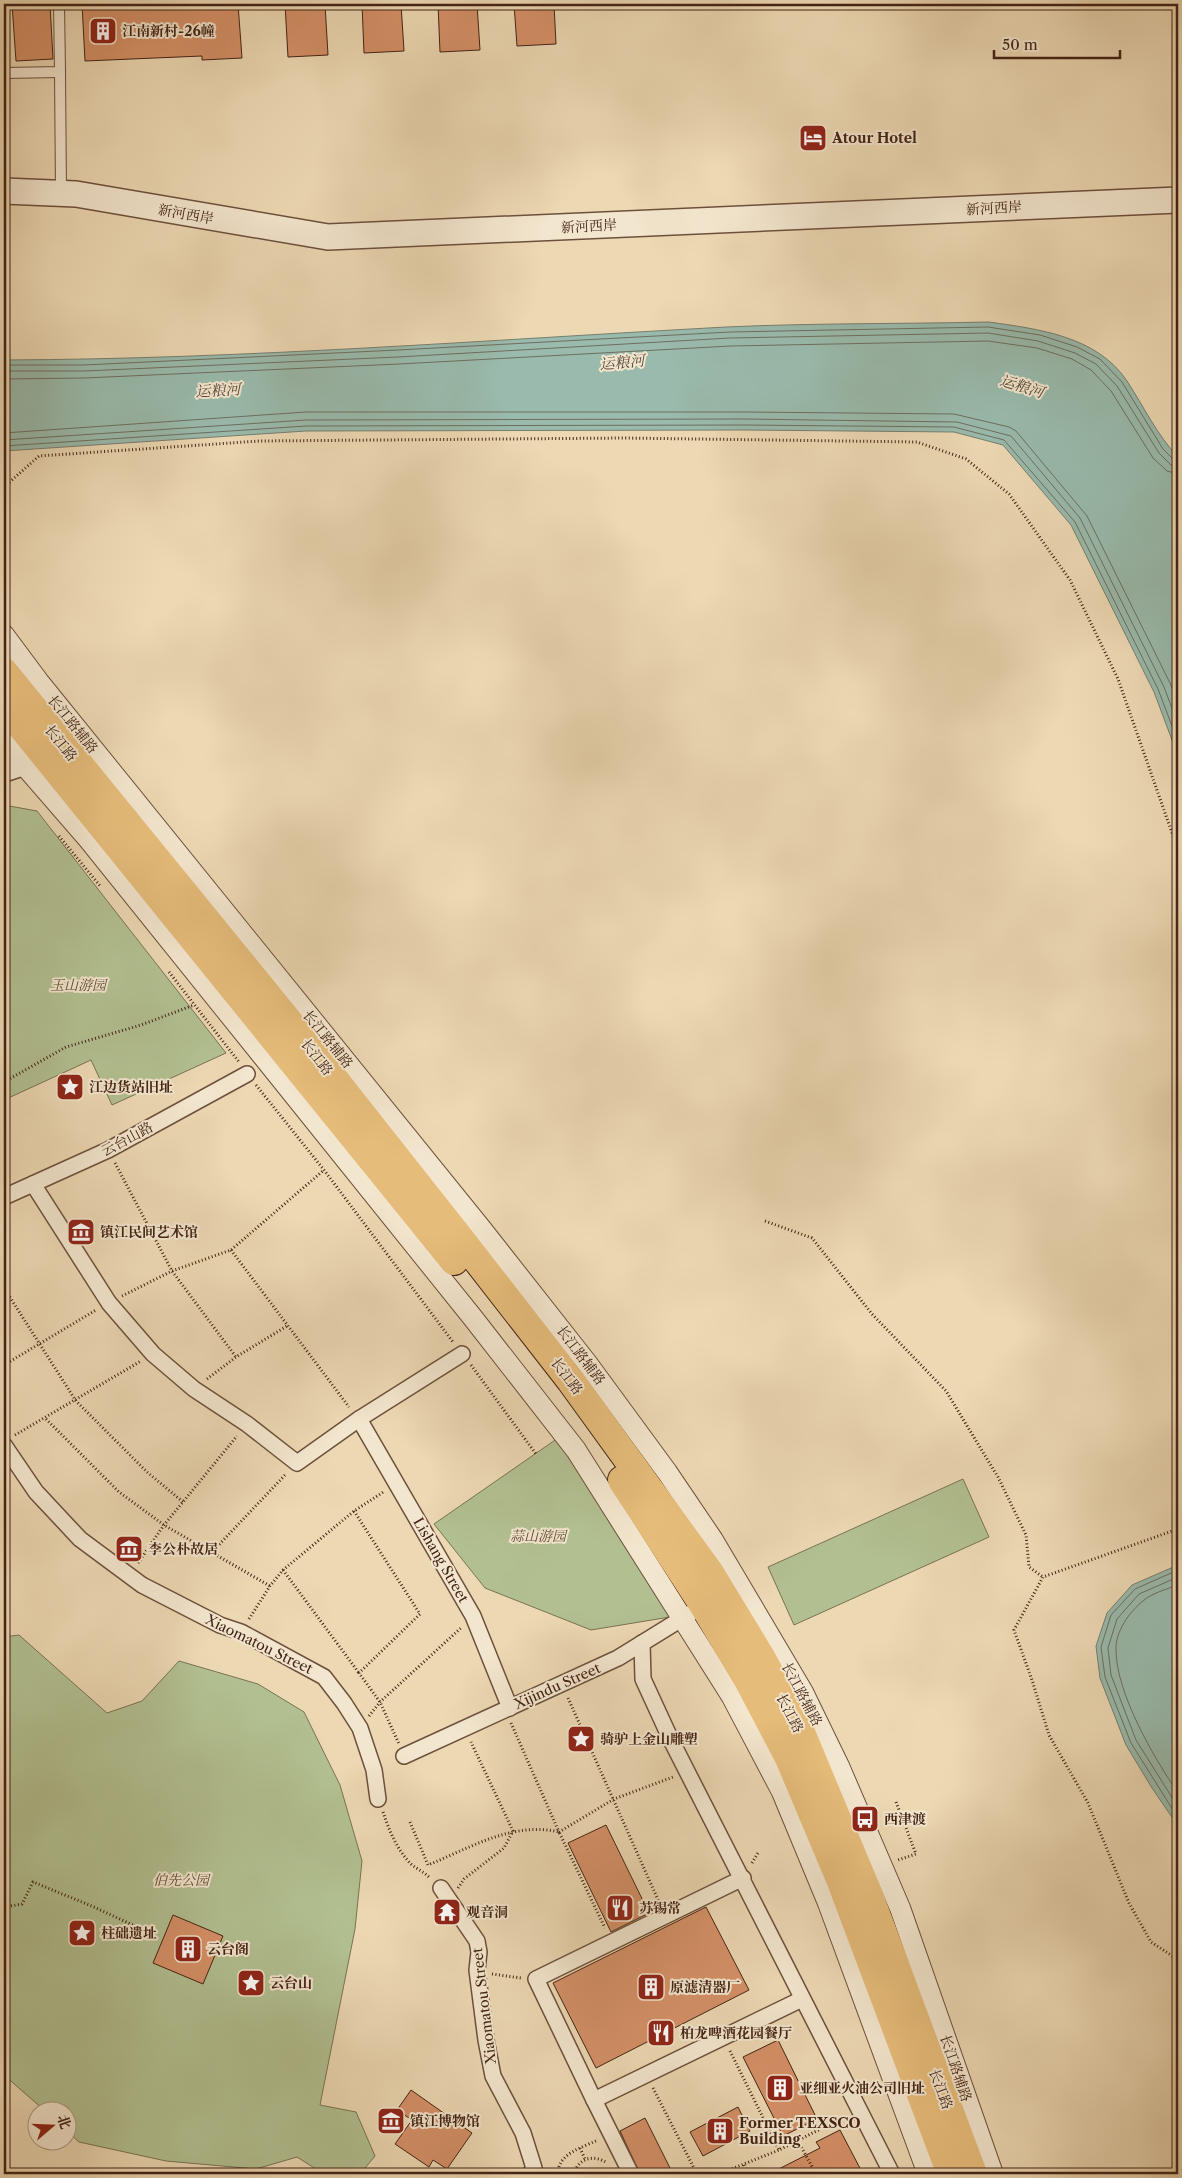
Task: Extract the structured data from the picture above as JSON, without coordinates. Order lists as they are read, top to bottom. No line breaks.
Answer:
{"streets":{"main road":["长江路"],"street":["新河西岸","长江路辅路","云台山路","Lishang Street","Xiaomatou Street","Xijindu Street"]},"crossings":[["长江路","Xijindu Street"],["Lishang Street","Xijindu Street"]],"water":["运粮河"],"parks":["玉山游园","蒜山游园","伯先公园"],"places":{"building":["江南新村-26幢","云台阁","原滤清器厂","亚细亚火油公司旧址","Former TEXSCO Building"],"hotel":["Atour Hotel"],"place":["江边货站旧址","骑驴上金山雕塑","柱础遗址","云台山"],"museum":["镇江民间艺术馆","李公朴故居","镇江博物馆"],"bus stop":["西津渡"],"restaurant":["苏锡常","柏龙啤酒花园餐厅"],"temple":["观音洞"]},"scale_bar":"50 m","north":"right"}
